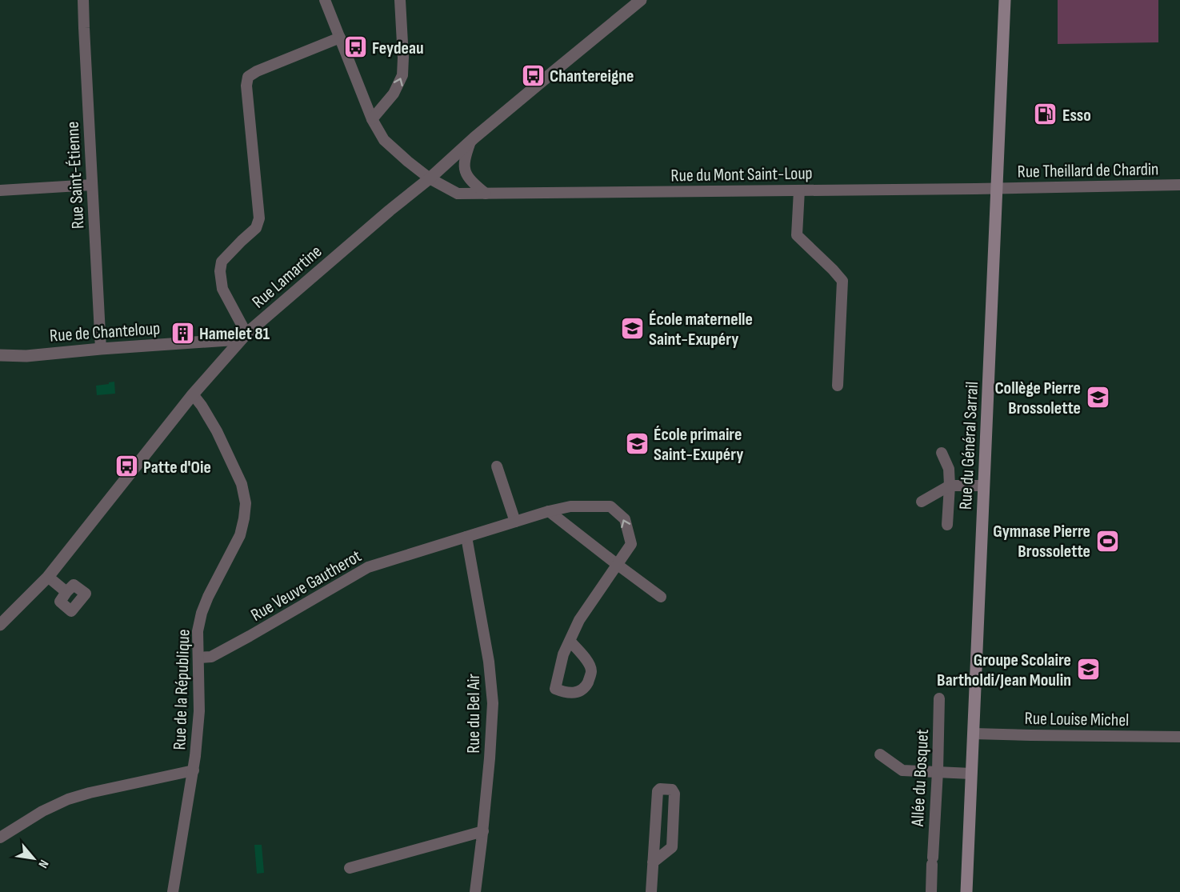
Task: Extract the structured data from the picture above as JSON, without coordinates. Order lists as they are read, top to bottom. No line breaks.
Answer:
{"streets":{"main road":["Rue du Général Sarrail"],"street":["Rue Theillard de Chardin","Rue du Mont Saint-Loup","Rue Saint-Étienne","Rue Lamartine","Rue de Chanteloup","Rue Veuve Gautherot","Rue de la République","Rue du Bel Air","Rue Louise Michel","Allée du Bosquet"]},"crossings":[["Rue Theillard de Chardin","Rue du Mont Saint-Loup"],["Rue Theillard de Chardin","Rue du Général Sarrail"],["Rue du Mont Saint-Loup","Rue Lamartine"],["Rue du Mont Saint-Loup","Rue du Général Sarrail"],["Rue Saint-Étienne","Rue de Chanteloup"],["Rue Lamartine","Rue de Chanteloup"],["Rue Lamartine","Rue de la République"],["Rue du Général Sarrail","Rue Louise Michel"],["Rue Veuve Gautherot","Rue de la République"],["Rue Veuve Gautherot","Rue du Bel Air"]],"places":{"bus stop":["Feydeau","Chantereigne","Patte d'Oie"],"fuel station":["Esso"],"school or university":["École maternelle Saint-Exupéry","Collège Pierre Brossolette","École primaire Saint-Exupéry","Groupe Scolaire Bartholdi/Jean Moulin"],"building":["Hamelet 81"],"sports":["Gymnase Pierre Brossolette"]},"north":"bottom right"}
